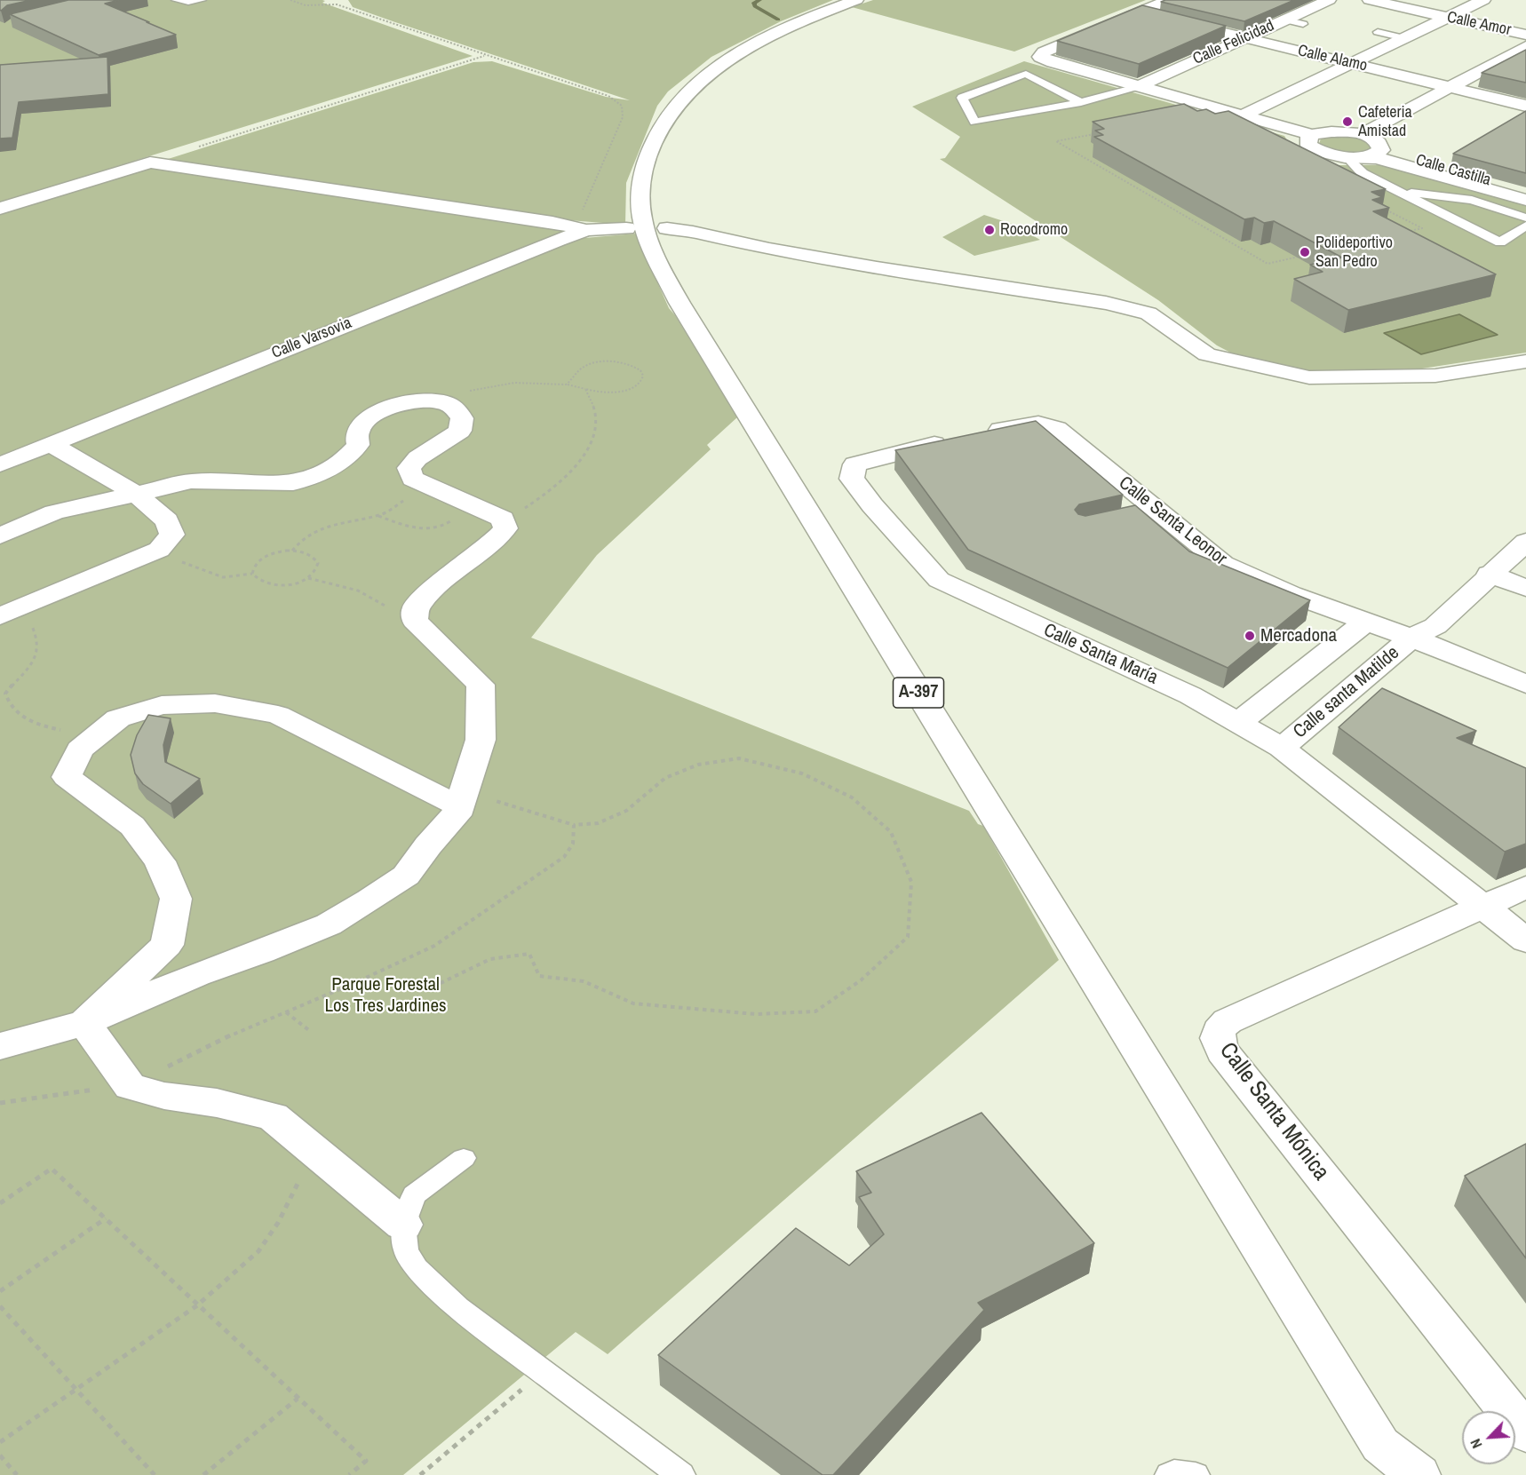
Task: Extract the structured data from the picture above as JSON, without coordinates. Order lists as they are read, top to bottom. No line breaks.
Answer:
{"streets":{"street":["Calle Amor","Calle Felicidad","Calle Alamo","Calle Castilla","Calle Varsovia","Calle Santa Leonor","Calle Santa María","A-397","Calle santa Matilde","Calle Santa Mónica"]},"crossings":[["Calle Felicidad","Calle Alamo"],["Calle Santa Leonor","Calle santa Matilde"],["Calle Santa María","Calle santa Matilde"],["Calle Santa María","Calle Santa Mónica"]],"parks":["Parque Forestal Los Tres Jardines"],"places":["Cafeteria Amistad","Rocodromo","Polideportivo San Pedro","Mercadona"],"north":"bottom left"}
